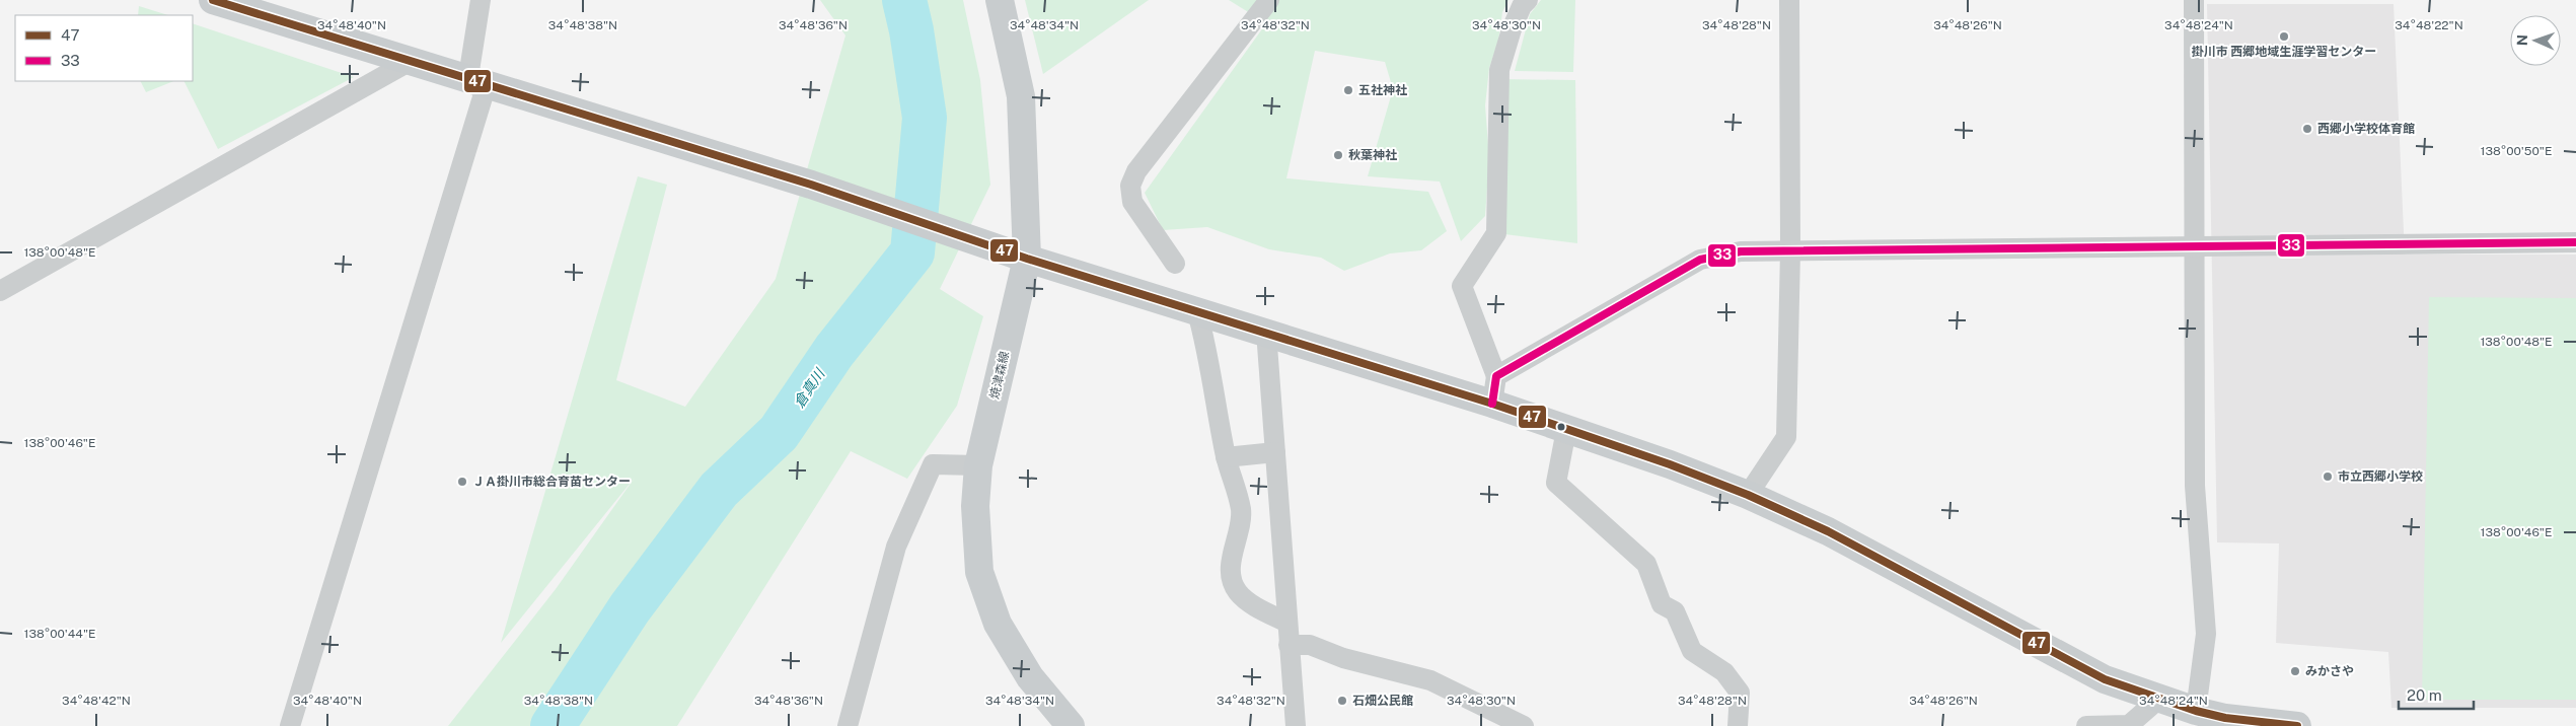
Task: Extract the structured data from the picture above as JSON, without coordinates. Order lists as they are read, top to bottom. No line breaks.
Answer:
{"streets":{"main road":["焼津森線"]},"water":["倉真川"],"places":["掛川市 西郷地域生涯学習センター","五社神社","西郷小学校体育館","秋葉神社","市立西郷小学校","ＪＡ掛川市総合育苗センター","みかさや","石畑公民館"],"lines":["transit line 47","transit line 33"],"legend":["47","33"],"scale_bar":"20 m","north":"left","coordinates":["34°48'40\"N","34°48'38\"N","34°48'36\"N","34°48'34\"N","34°48'32\"N","34°48'30\"N","34°48'28\"N","34°48'26\"N","34°48'24\"N","34°48'22\"N","138°00'50\"E","138°00'48\"E","138°00'46\"E","138°00'44\"E","34°48'42\"N"]}
